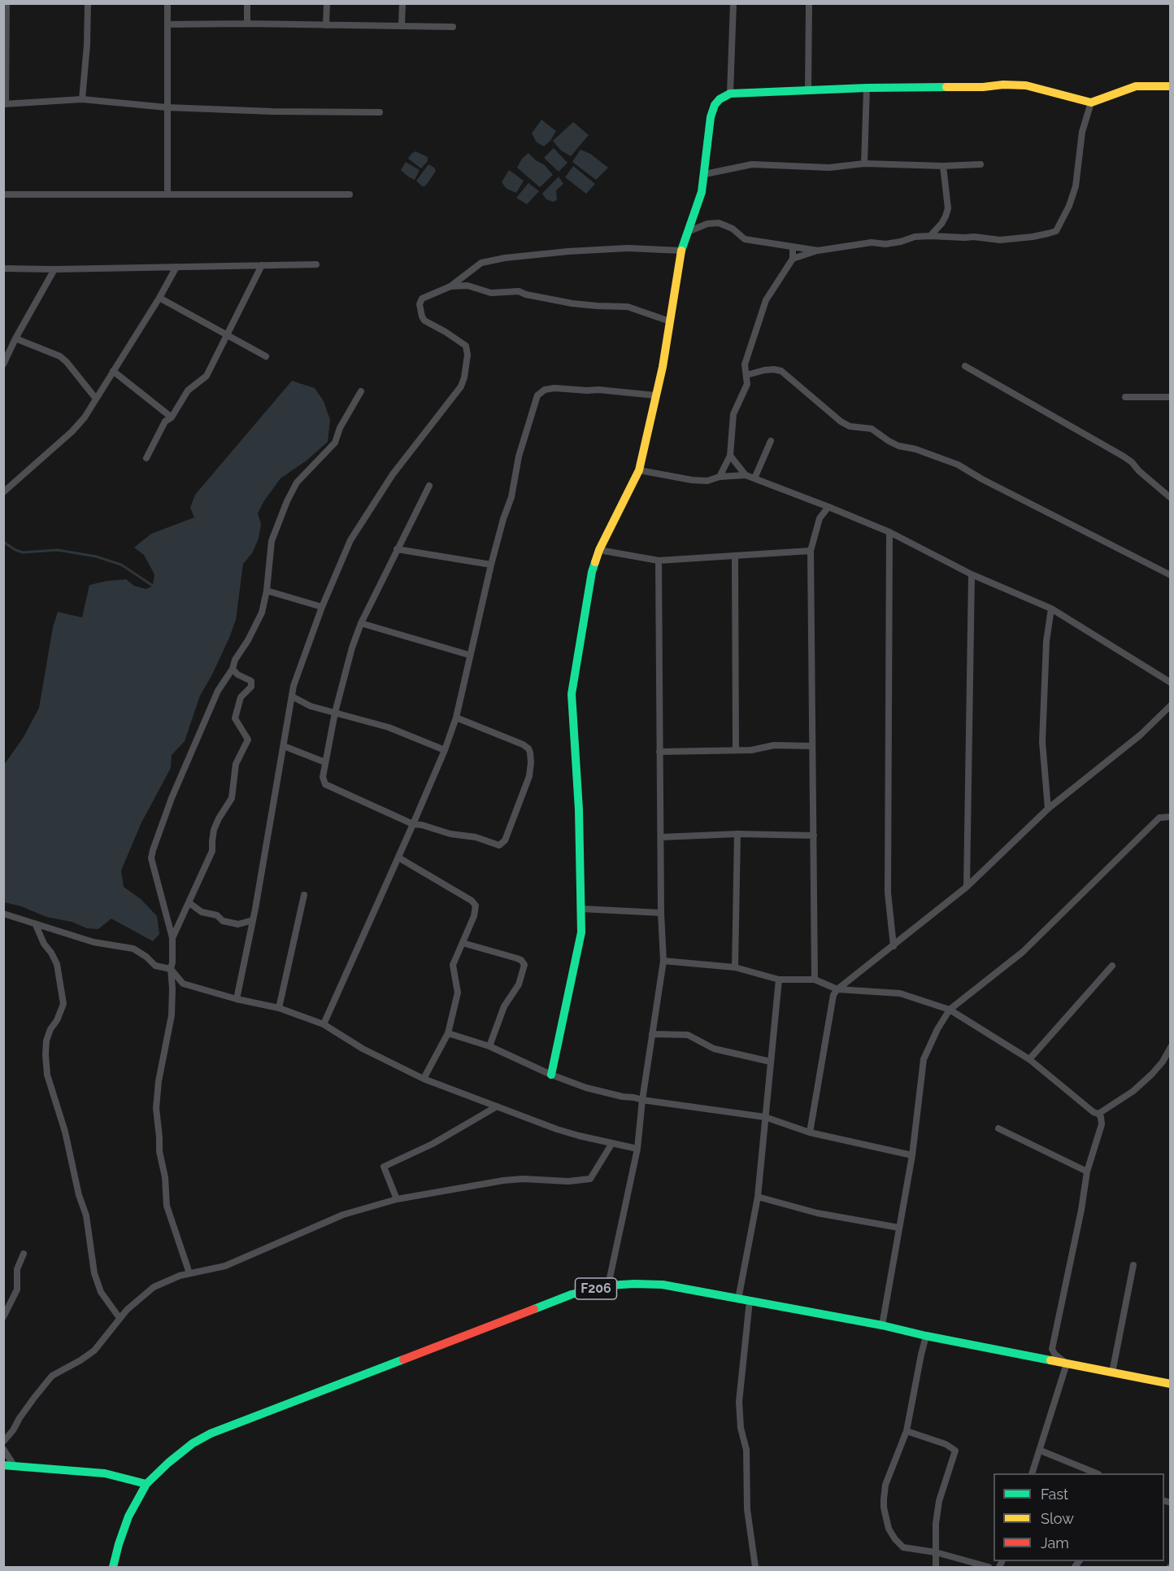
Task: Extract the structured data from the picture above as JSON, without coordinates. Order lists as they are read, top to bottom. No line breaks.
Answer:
{"streets":{"street":["F206"]},"legend":["Fast","Slow","Jam"]}
